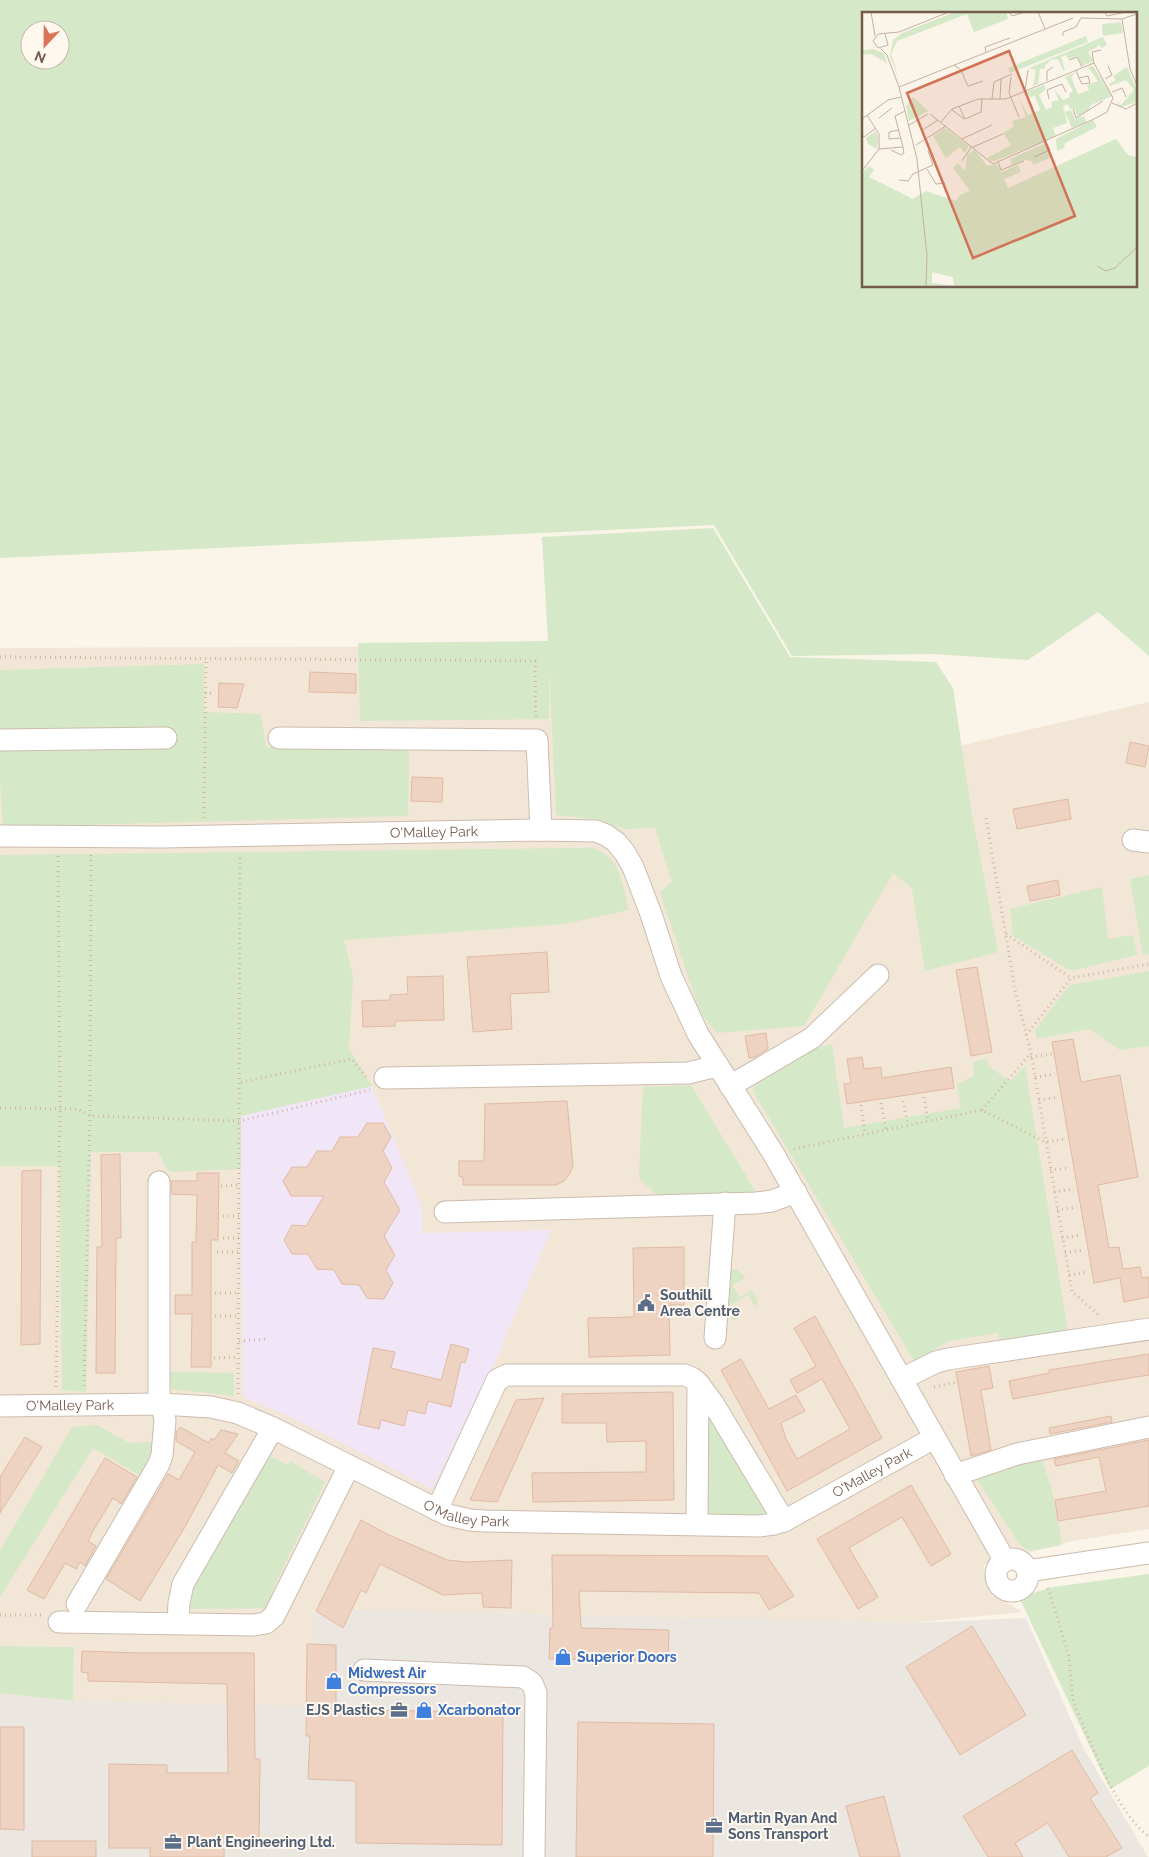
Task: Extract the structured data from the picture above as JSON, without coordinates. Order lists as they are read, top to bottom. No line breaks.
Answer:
{"streets":{"street":["O'Malley Park"]},"places":{"public building":["Southill Area Centre"],"shop":["Superior Doors","Midwest Air Compressors","Xcarbonator"],"office":["EJS Plastics","Martin Ryan And Sons Transport","Plant Engineering Ltd."]},"north":"bottom"}
